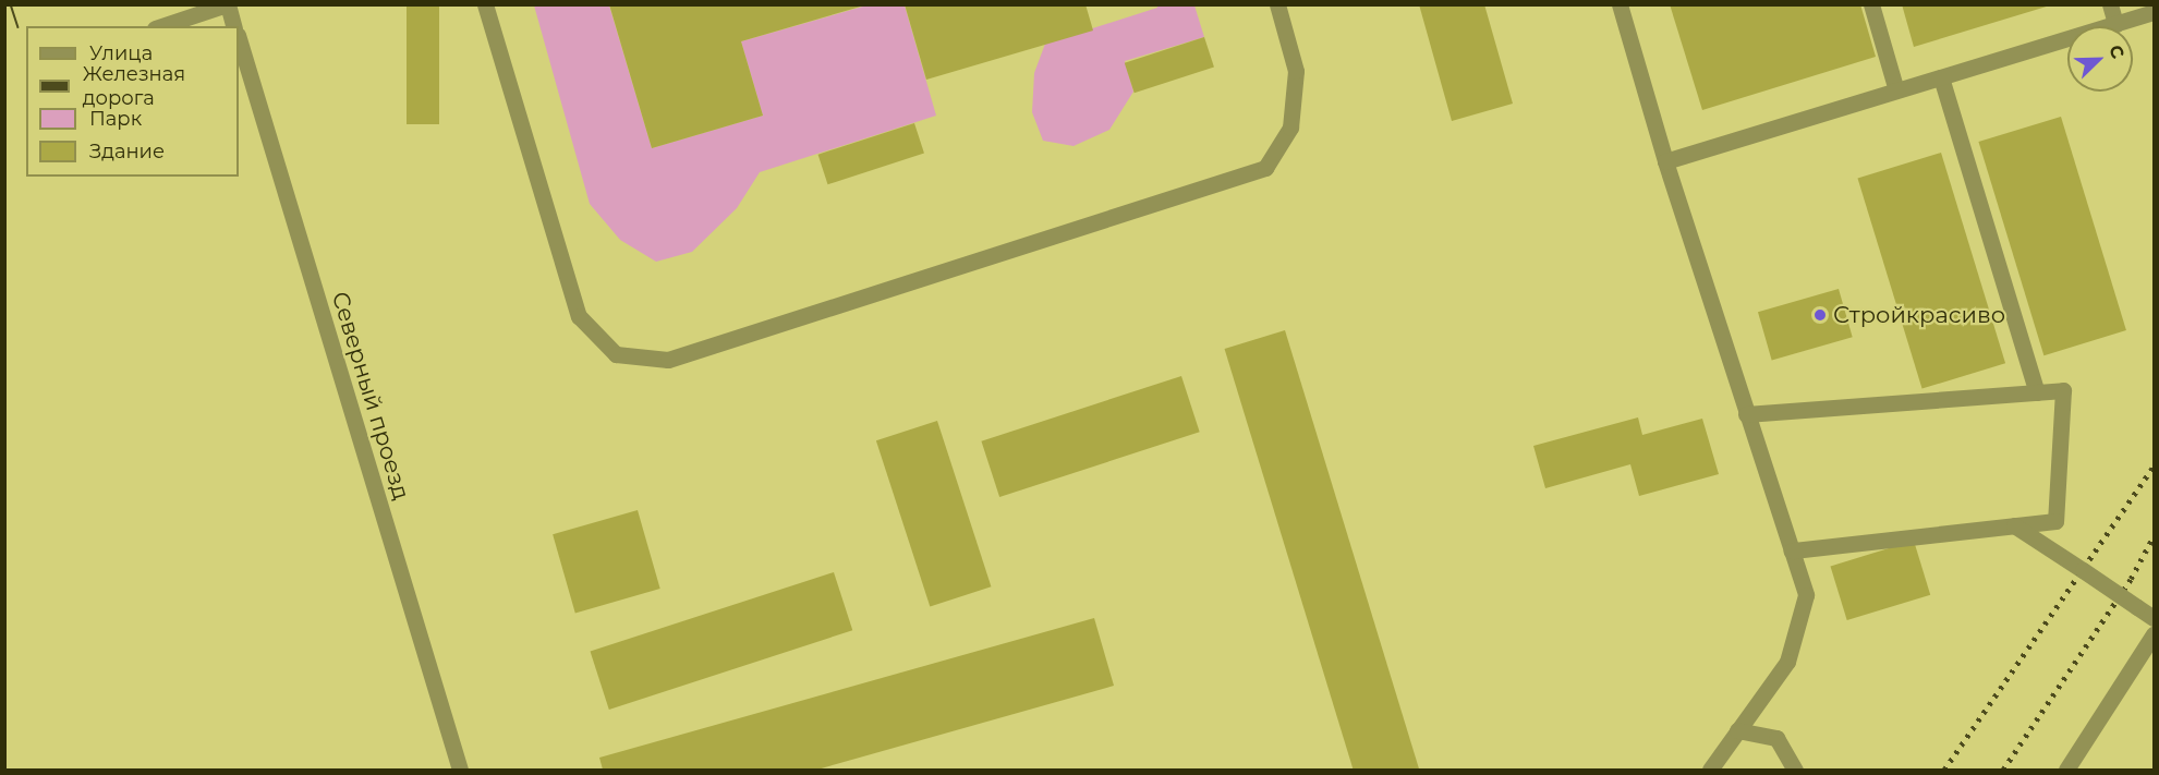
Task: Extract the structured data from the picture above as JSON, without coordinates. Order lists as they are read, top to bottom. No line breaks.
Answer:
{"streets":{"street":["Северный проезд"]},"places":["Стройкрасиво"],"legend":["Улица","Железная дорога","Парк","Здание"],"north":"top right"}
